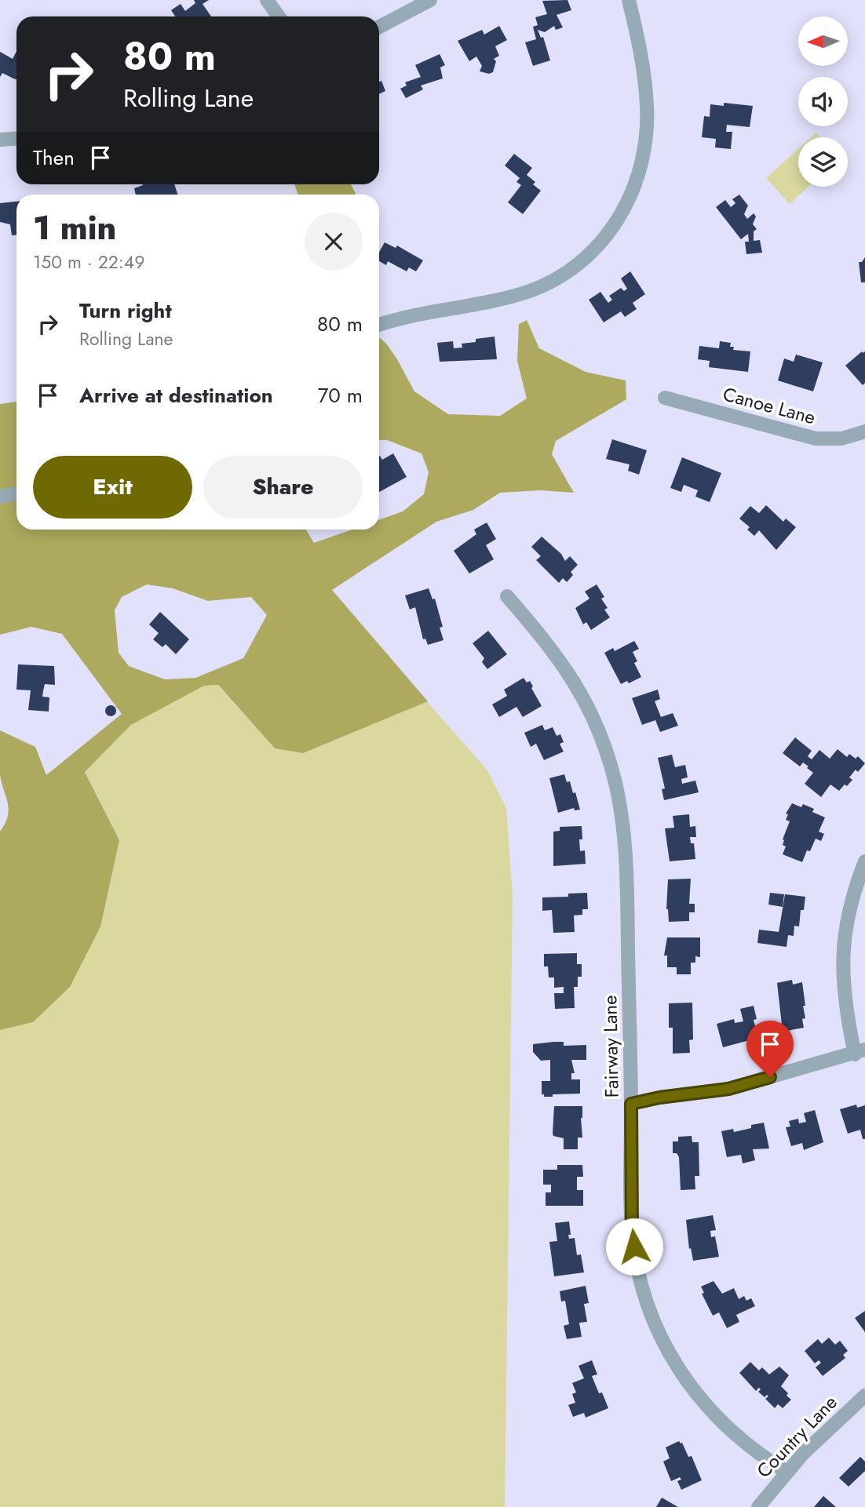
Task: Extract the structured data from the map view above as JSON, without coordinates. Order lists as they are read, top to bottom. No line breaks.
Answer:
{"streets":{"street":["Canoe Lane","Fairway Lane","Country Lane"]},"crossings":[["Fairway Lane","Country Lane"]],"north":"left","page":{"turn":["80 m","Rolling Lane"],"then":"Then","heading":["1 min","150 m · 22:49"],"list":[{"name":"Turn right","note":"Rolling Lane","value":"80 m"},{"name":"Arrive at destination","value":"70 m"}],"buttons":["Exit","Share"]}}
